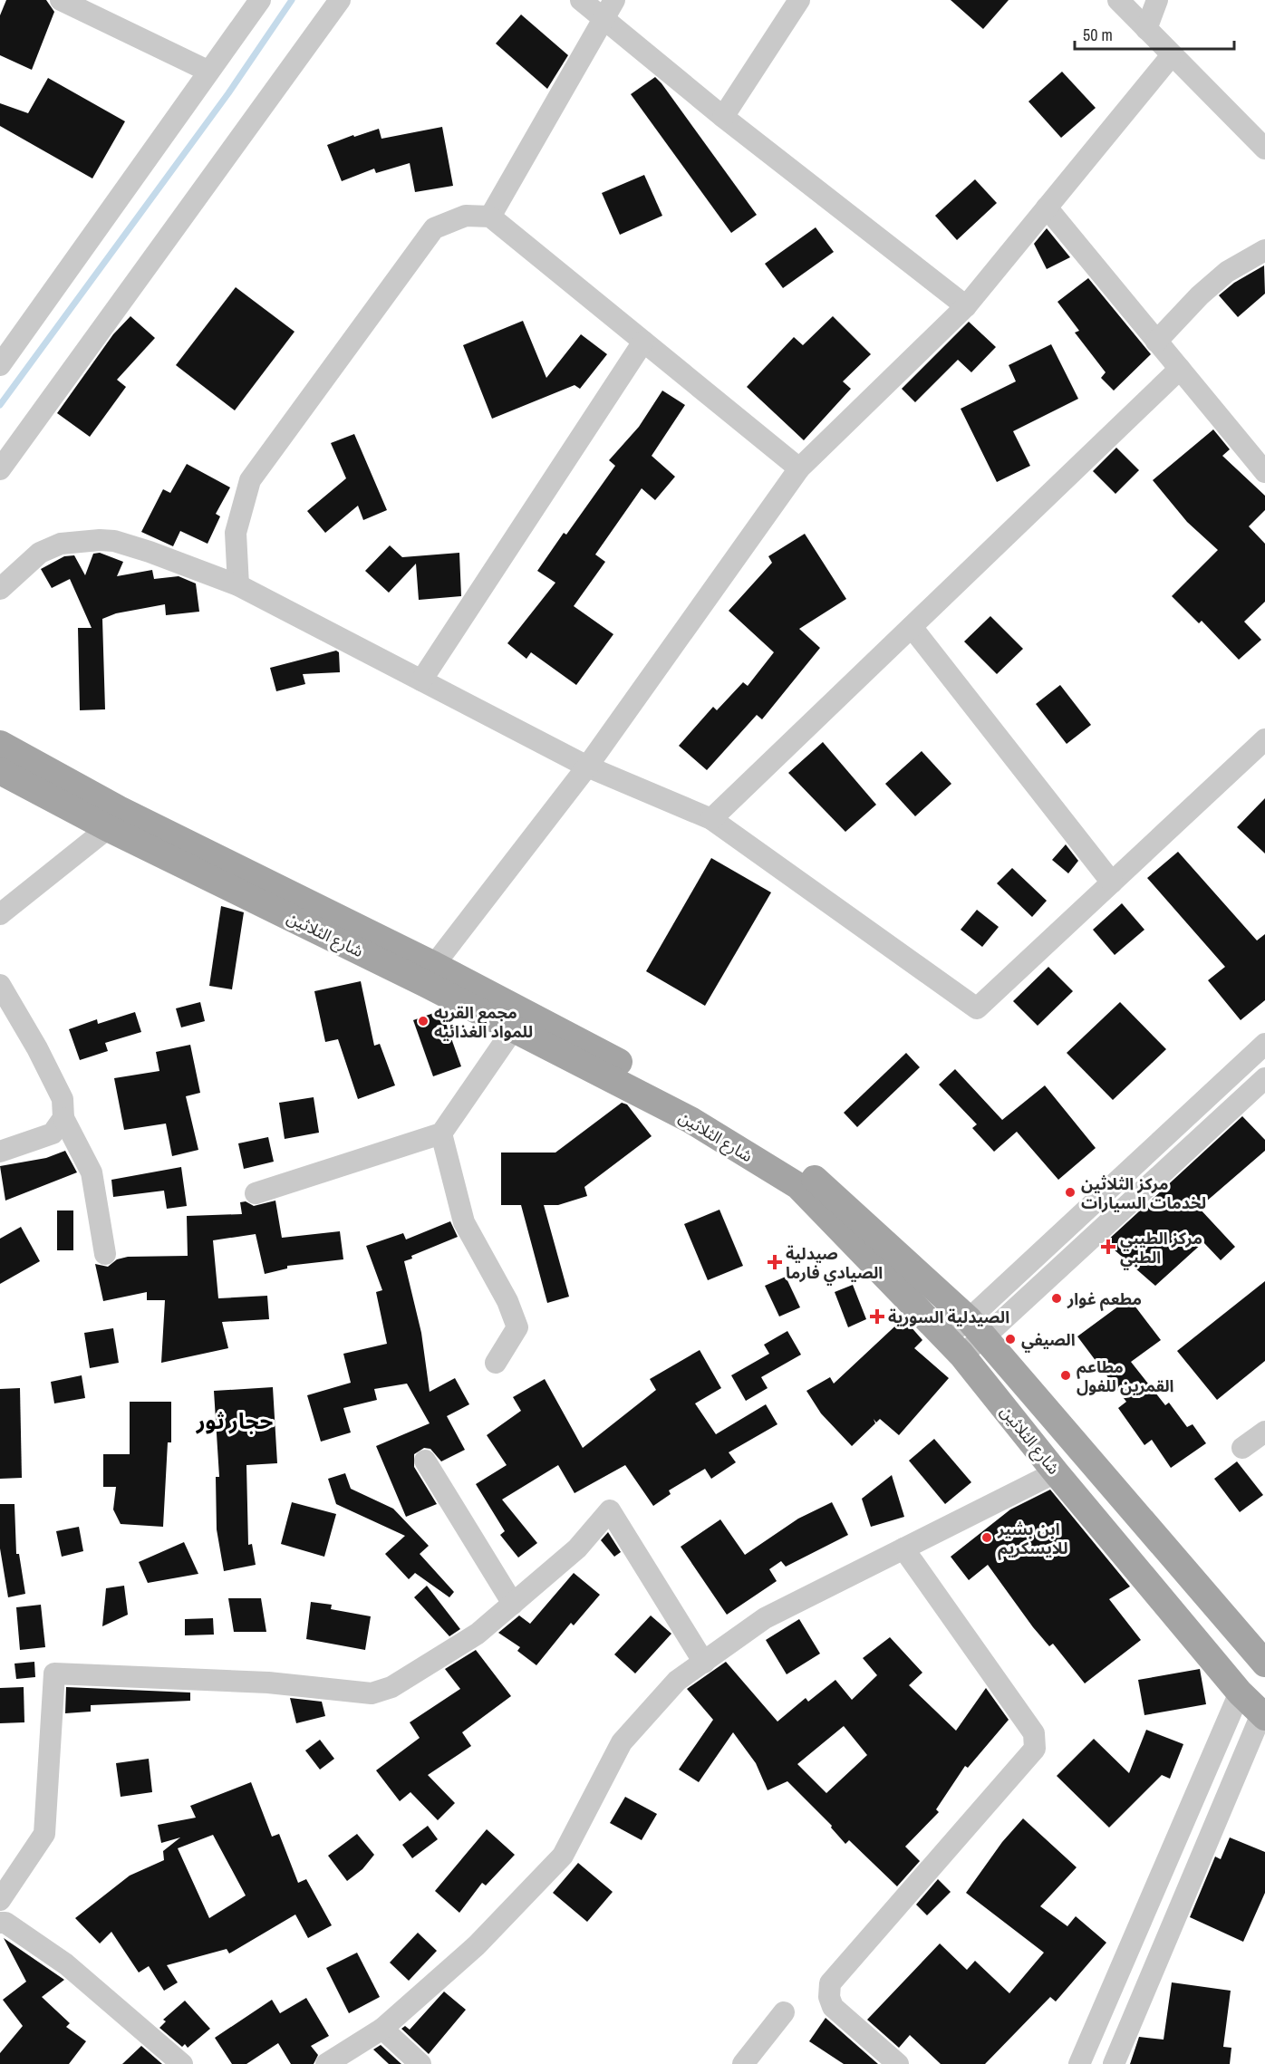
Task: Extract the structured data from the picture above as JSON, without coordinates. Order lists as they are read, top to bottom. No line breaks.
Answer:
{"streets":{"main road":["شارع الثلاثين"]},"districts":["حجار ثور"],"places":{"other":["مجمع القريه للمواد الغذائيه","مركز الثلاثين لخدمات السيارات","مطعم غوار","الصيفي","مطاعم القمرين للفول","ابن بشير للايسكريم"],"health":["مركز الطيبي الطبي","صيدلية الصيادي فارما","الصيدلية السورية"]},"scale_bar":"50 m"}
